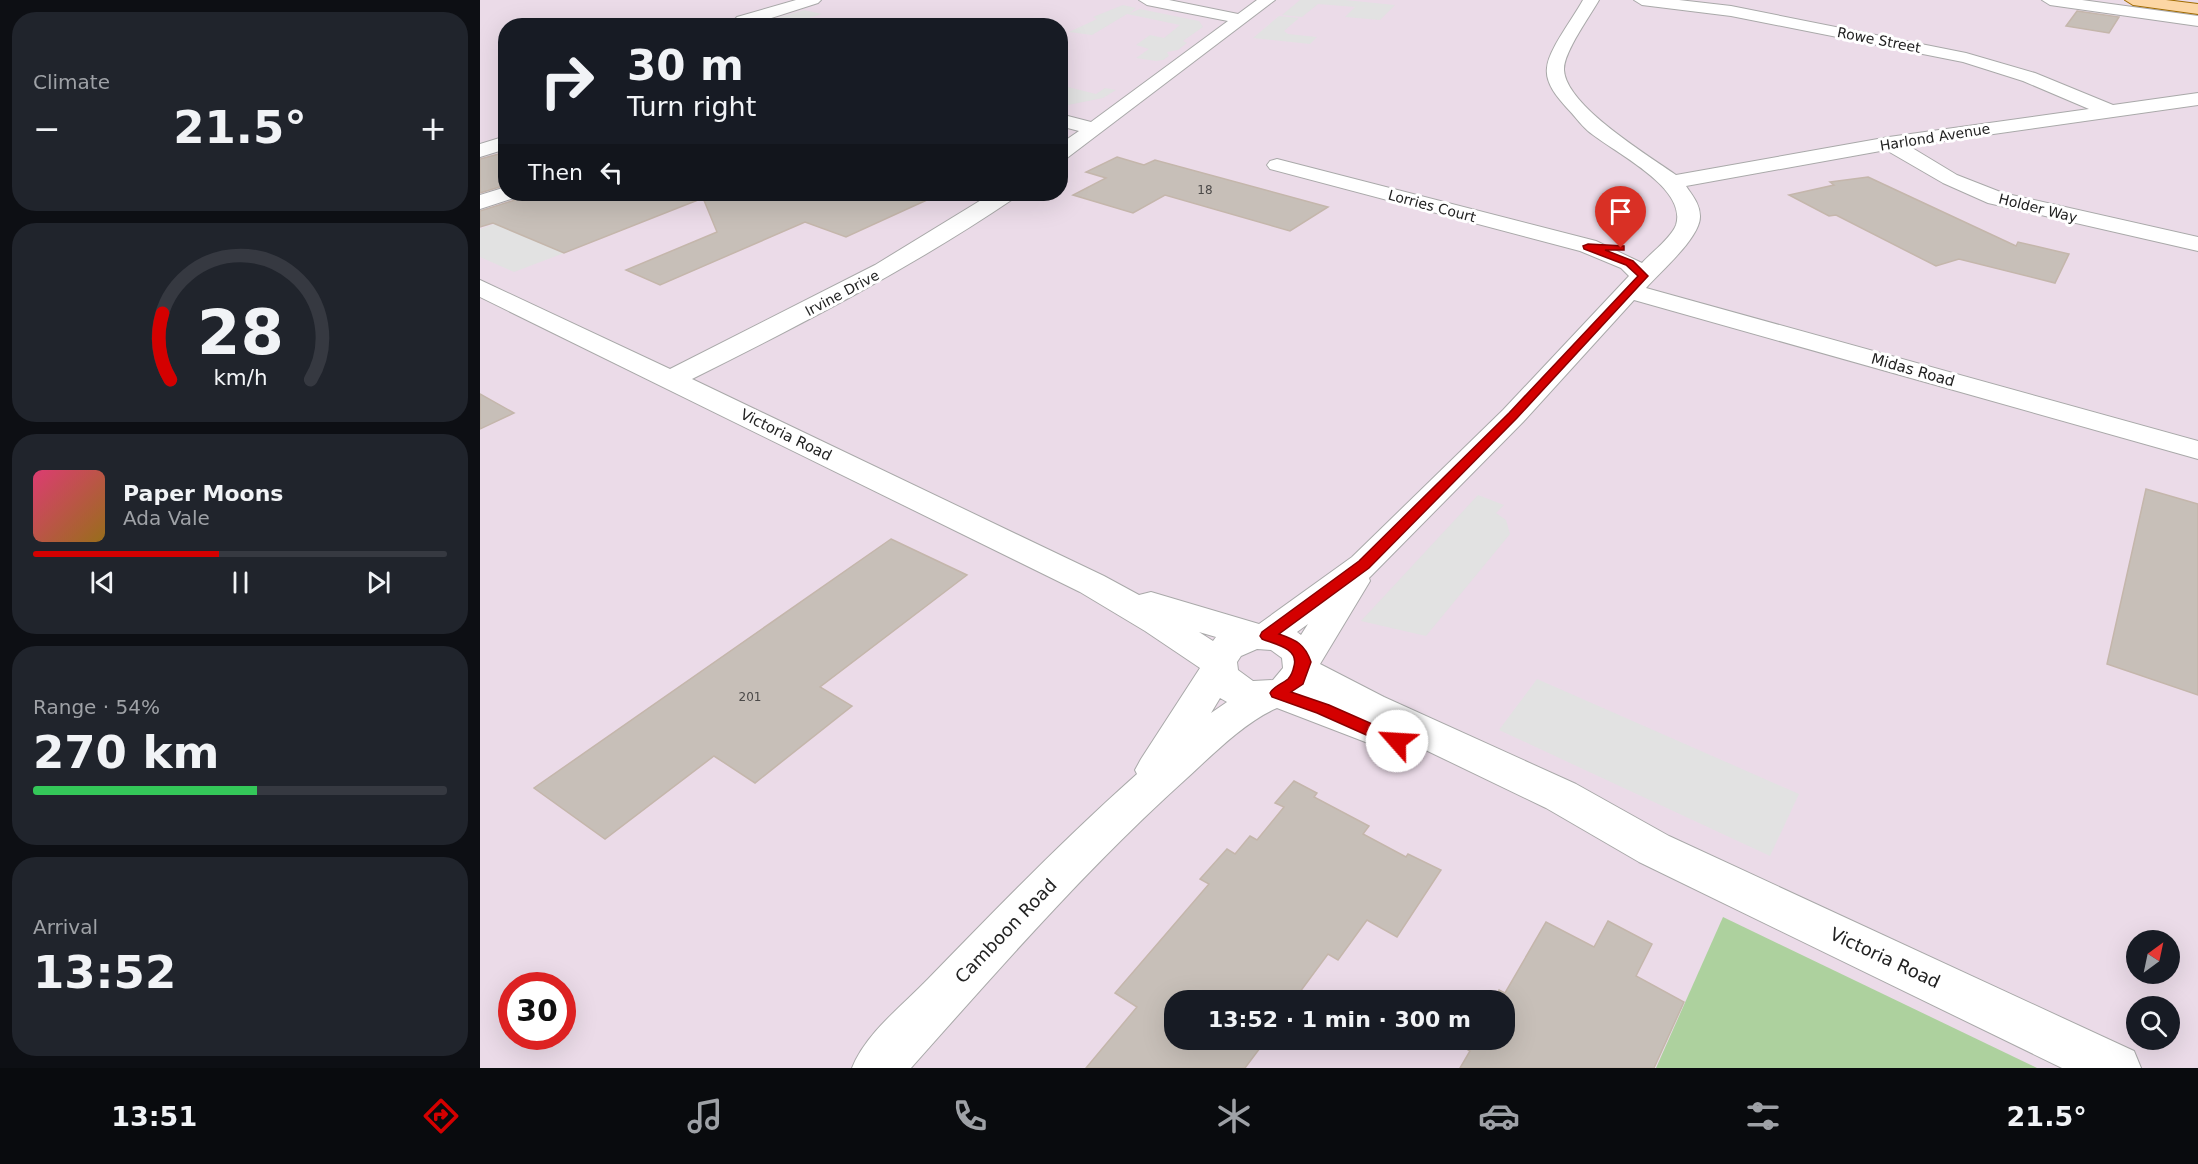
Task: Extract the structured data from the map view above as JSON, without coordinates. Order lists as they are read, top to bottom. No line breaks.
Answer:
{"streets":{"street":["Rowe Street","Harlond Avenue","Lorries Court","Holder Way","Irvine Drive","Midas Road","Victoria Road","Camboon Road"]},"crossings":[["Rowe Street","Harlond Avenue"],["Harlond Avenue","Holder Way"],["Harlond Avenue","Camboon Road"],["Lorries Court","Midas Road"],["Lorries Court","Camboon Road"],["Irvine Drive","Victoria Road"],["Midas Road","Camboon Road"],["Victoria Road","Camboon Road"]],"house_numbers":["18","201"],"north":"top right","page":{"tile":["Climate",["Range · 54%","270 km"],["Arrival","13:52"]],"turn":["30 m","Turn right"],"heat":["−","21.5°","+"],"then":"Then","song":["Paper Moons","Ada Vale"],"limit":"30","trip":"13:52 · 1 min · 300 m","tabs":["13:51","21.5°"],"gauge":["28","km/h"]}}
